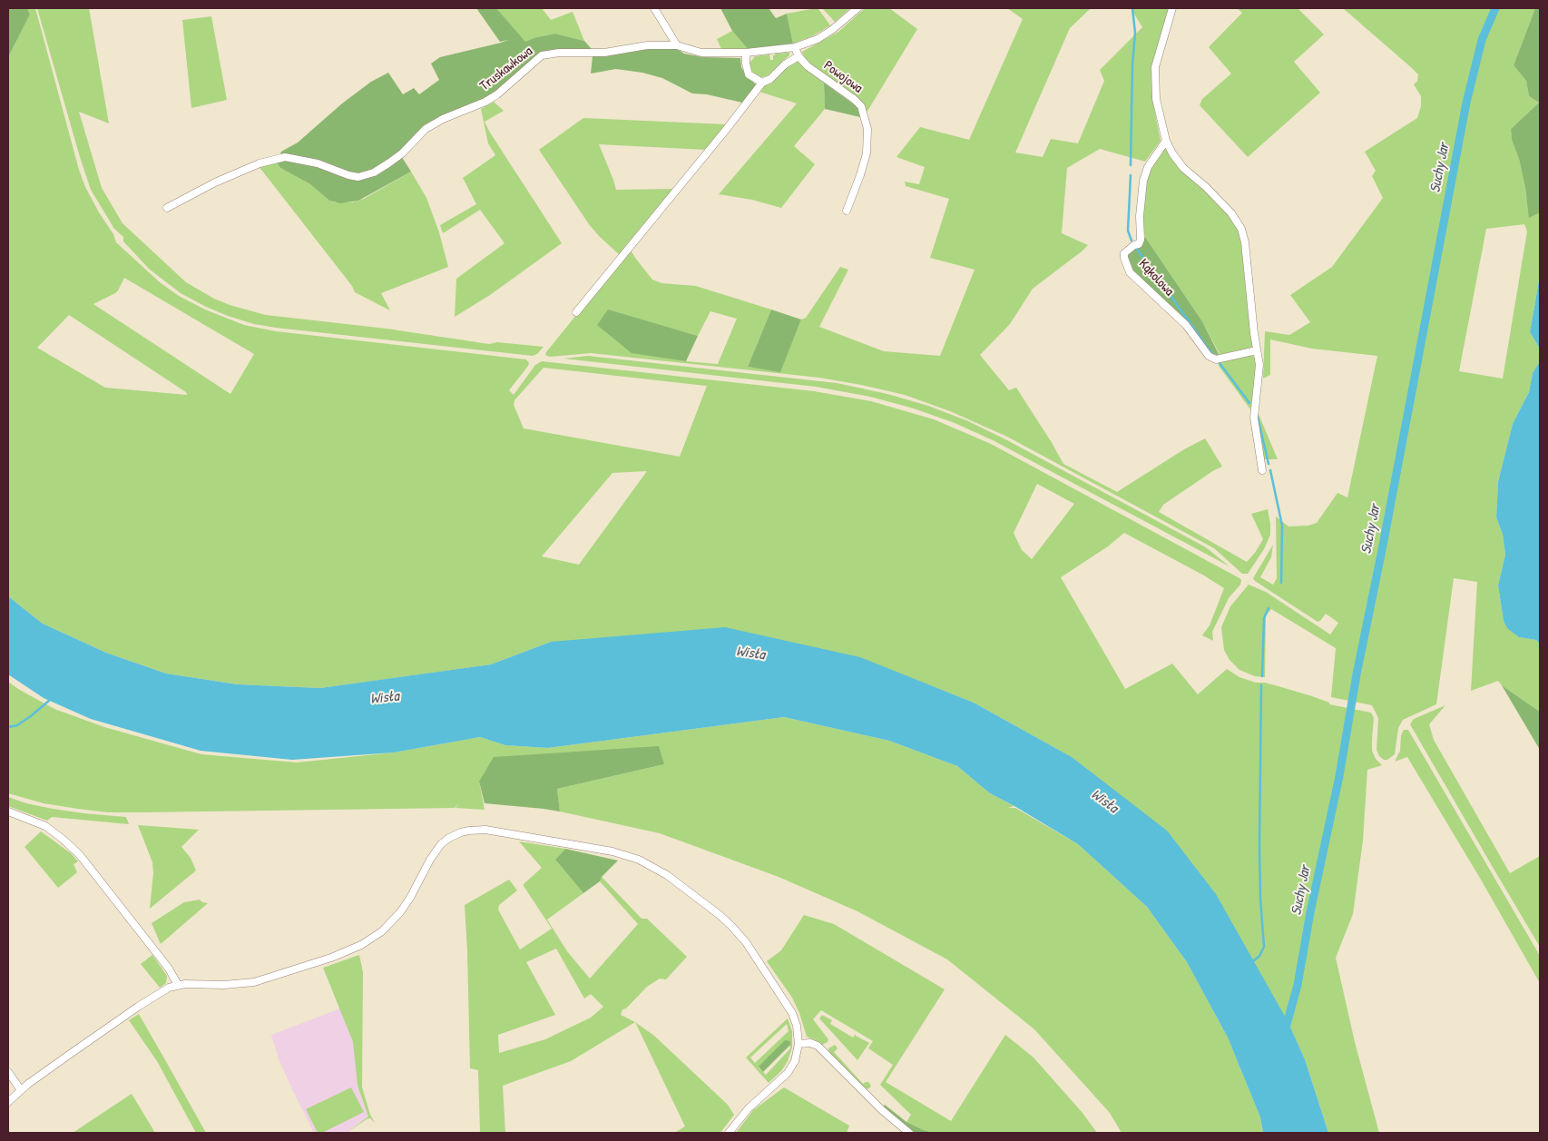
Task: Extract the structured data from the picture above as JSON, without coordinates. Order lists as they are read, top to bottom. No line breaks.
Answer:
{"streets":{"street":["Truskawkowa","Powojowa","Kąkolowa"]},"crossings":[["Truskawkowa","Powojowa"]],"water":["Suchy Jar","Wisła"]}
